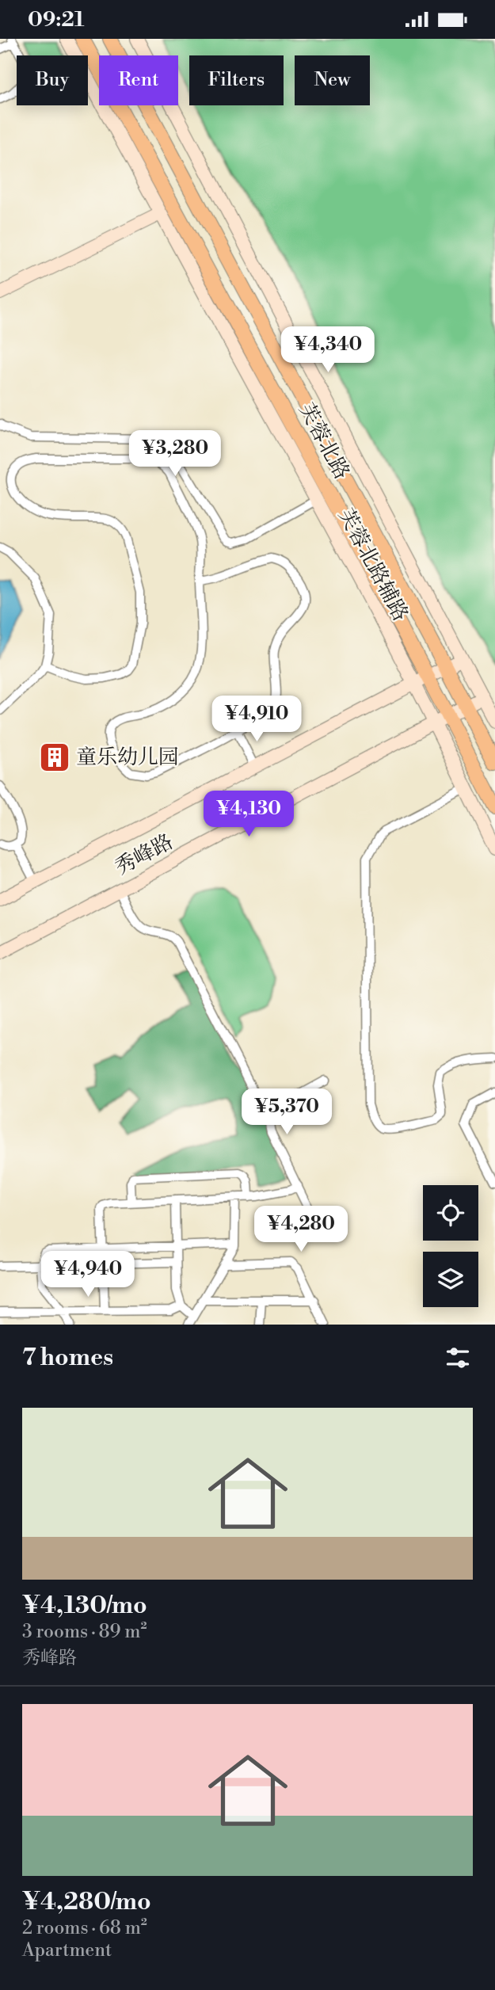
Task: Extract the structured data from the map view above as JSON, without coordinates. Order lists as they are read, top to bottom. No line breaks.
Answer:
{"streets":{"main road":["芙蓉北路","芙蓉北路辅路","秀峰路"]},"crossings":[["芙蓉北路","秀峰路"],["芙蓉北路辅路","秀峰路"]],"places":{"building":["童乐幼儿园"]},"page":{"status":"09:21","chip":["Buy","Rent","Filters","New"],"price":["¥4,340","¥3,280","¥4,910","¥4,130","¥5,370","¥4,280","¥4,940"],"heading":"7 homes","list":[{"name":"¥4,130/mo","note":"3 rooms · 89 m² · 秀峰路"},{"name":"¥4,280/mo","note":"2 rooms · 68 m² · Apartment"}]}}
